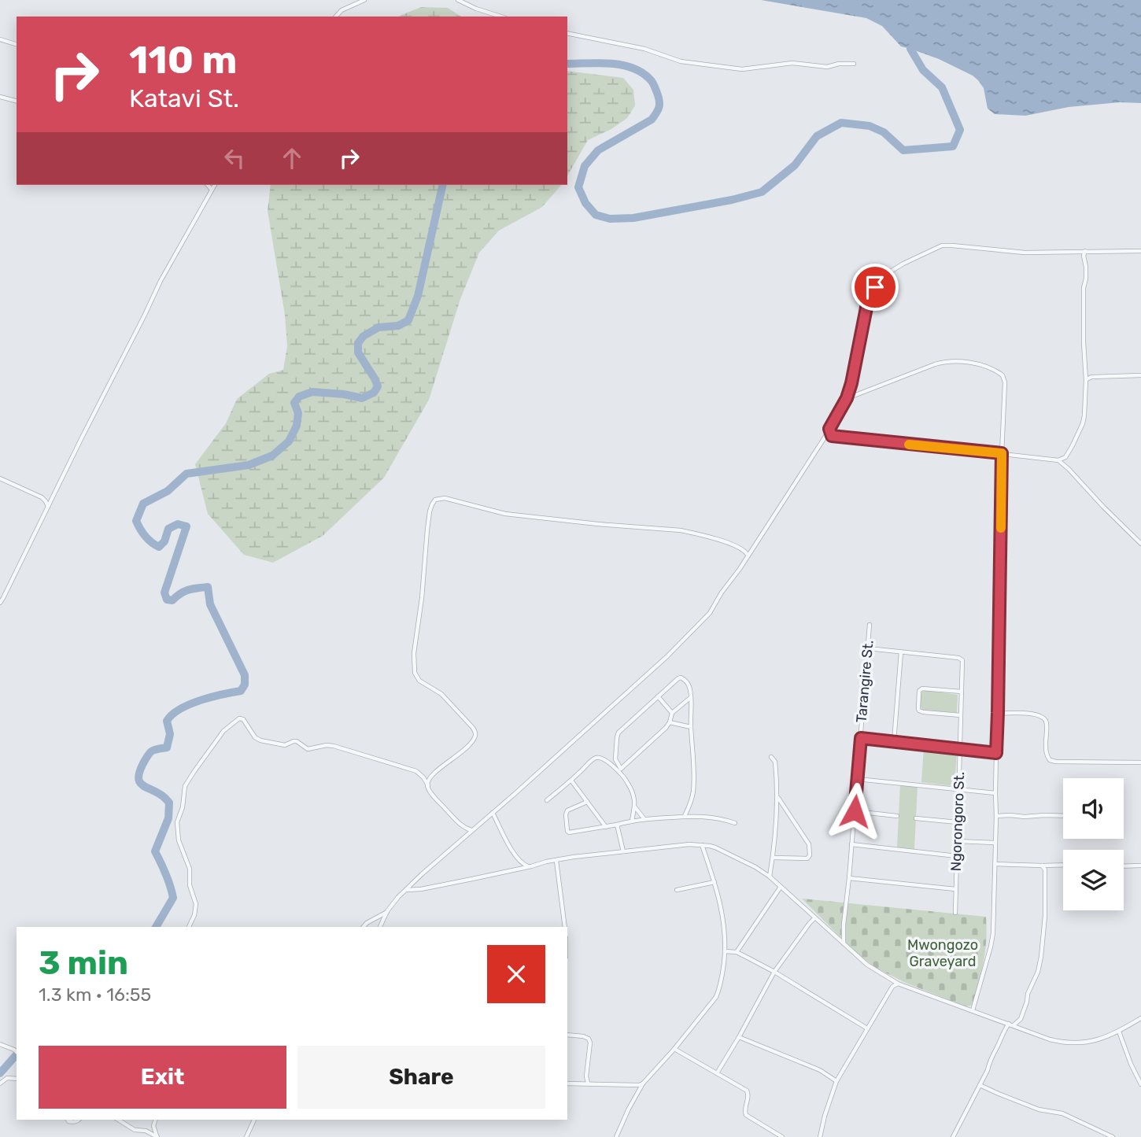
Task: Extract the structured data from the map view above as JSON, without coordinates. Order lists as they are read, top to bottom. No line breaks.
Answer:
{"streets":{"street":["Tarangire St.","Ngorongoro St."]},"crossings":[["Tarangire St.","Ngorongoro St."]],"parks":["Mwongozo Graveyard"],"page":{"turn":["110 m","Katavi St."],"heading":["3 min","1.3 km · 16:55"],"buttons":["Exit","Share"]}}
